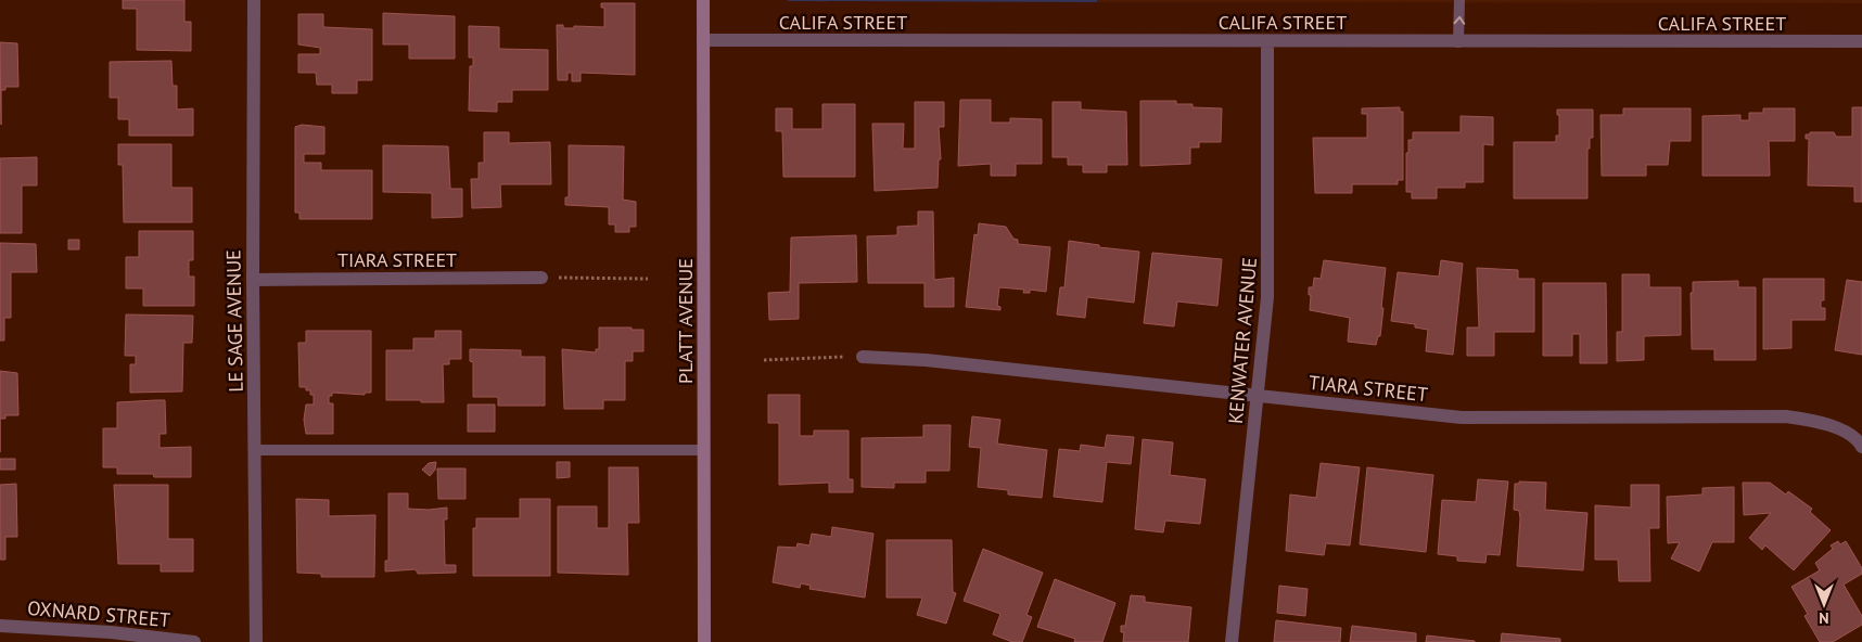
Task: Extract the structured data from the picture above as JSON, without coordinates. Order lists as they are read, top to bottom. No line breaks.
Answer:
{"streets":{"main road":["PLATT AVENUE"],"street":["CALIFA STREET","TIARA STREET","LE SAGE AVENUE","KENWATER AVENUE","OXNARD STREET"]},"crossings":[["CALIFA STREET","PLATT AVENUE"],["CALIFA STREET","KENWATER AVENUE"],["TIARA STREET","LE SAGE AVENUE"],["TIARA STREET","KENWATER AVENUE"]],"north":"bottom"}
